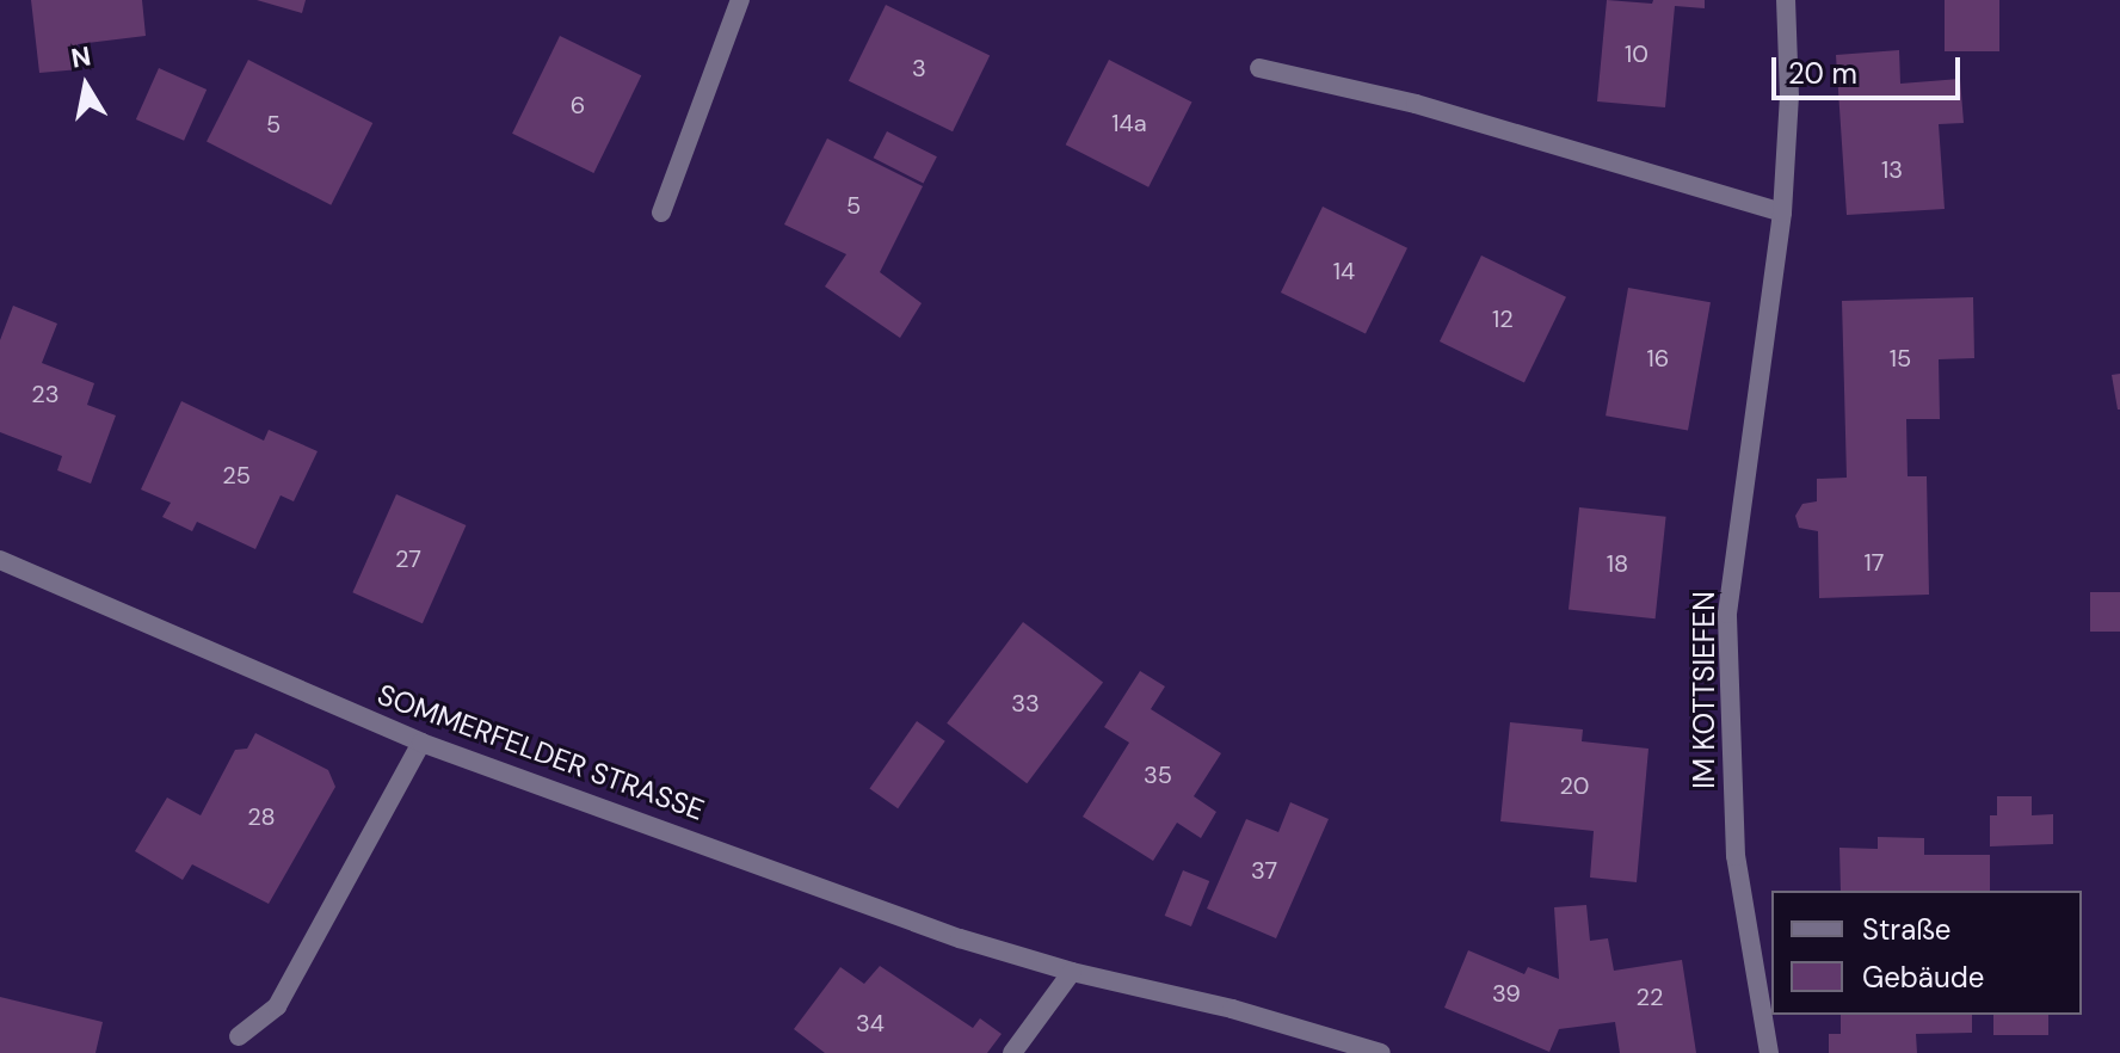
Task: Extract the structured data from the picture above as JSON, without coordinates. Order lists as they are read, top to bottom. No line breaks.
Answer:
{"streets":{"street":["IM KOTTSIEFEN","SOMMERFELDER STRASSE"]},"house_numbers":["10","3","6","14a","5","13","5","14","12","16","15","23","25","27","17","18","33","35","20","28","37","39","22","34"],"legend":["Straße","Gebäude"],"scale_bar":"20 m","north":"top"}
